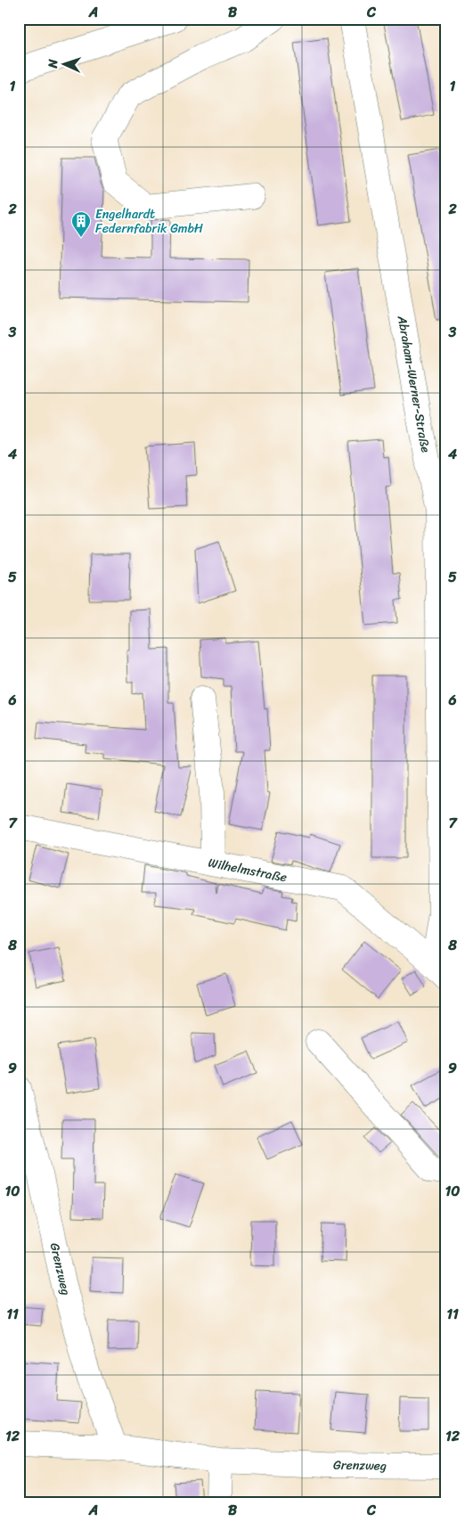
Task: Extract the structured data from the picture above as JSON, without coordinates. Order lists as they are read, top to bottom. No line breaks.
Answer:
{"streets":{"street":["Abraham-Werner-Straße","Wilhelmstraße","Grenzweg"]},"crossings":[["Abraham-Werner-Straße","Wilhelmstraße"]],"places":{"building":["Engelhardt Federnfabrik GmbH"]},"north":"left","grid":{"columns":["A","B","C"],"rows":["1","2","3","4","5","6","7","8","9","10","11","12"]}}
